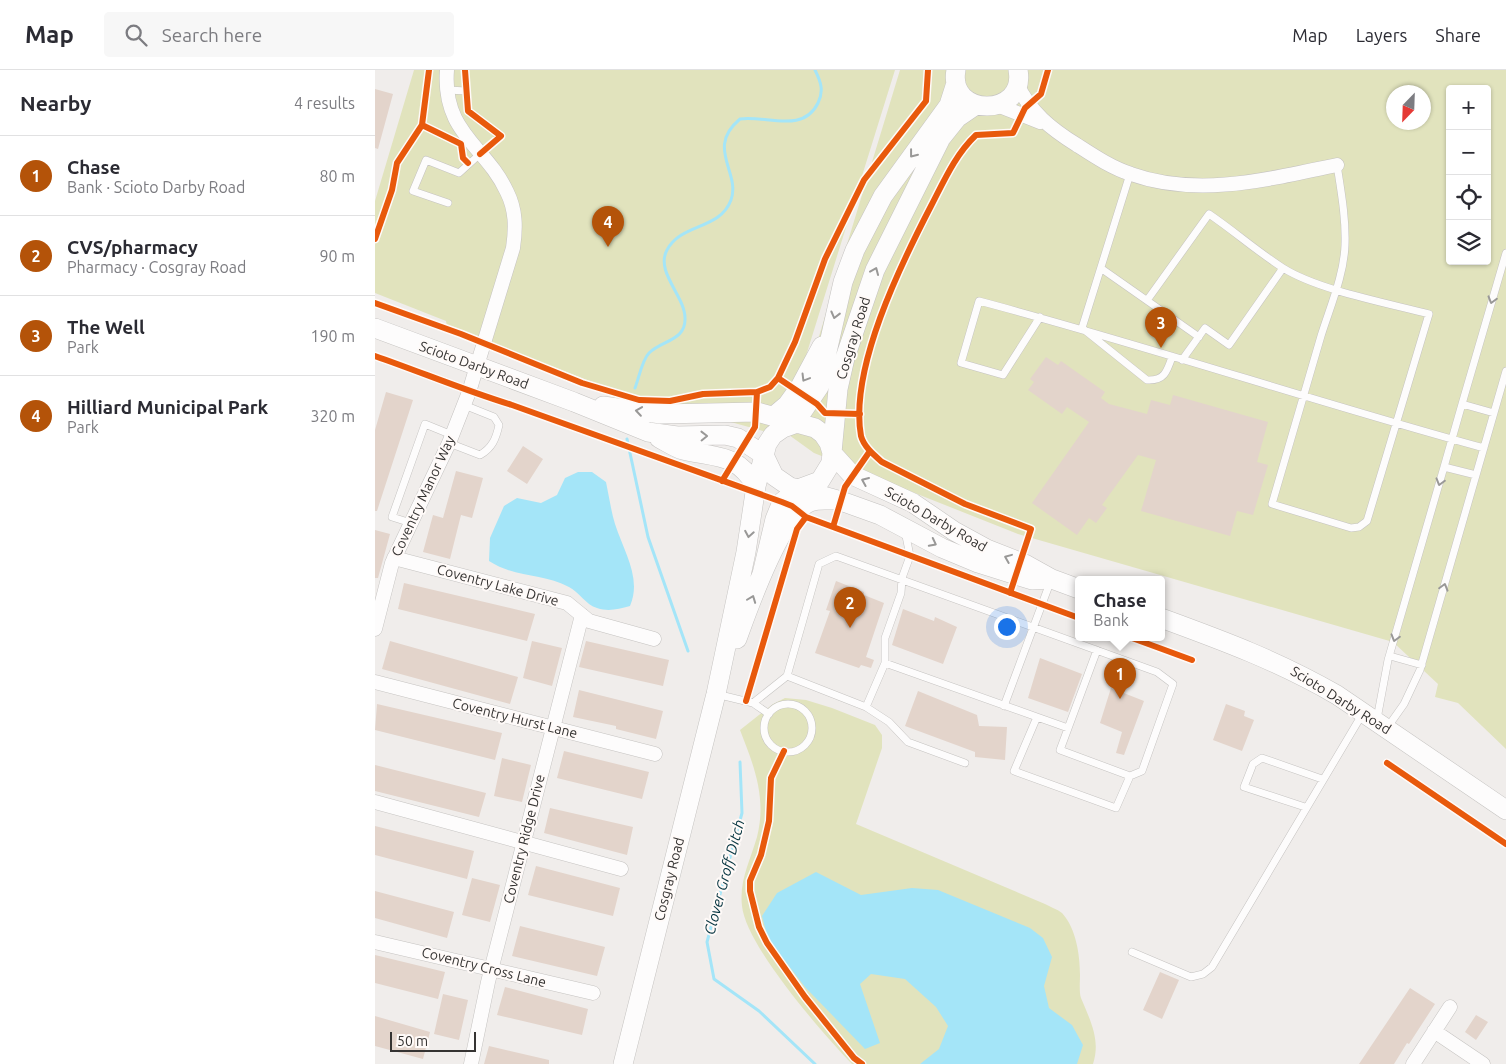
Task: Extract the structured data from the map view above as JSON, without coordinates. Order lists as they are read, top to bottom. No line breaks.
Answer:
{"streets":{"main road":["Cosgray Road","Scioto Darby Road"],"street":["Coventry Manor Way","Coventry Lake Drive","Coventry Hurst Lane","Coventry Ridge Drive","Coventry Cross Lane"]},"crossings":[["Cosgray Road","Scioto Darby Road"],["Scioto Darby Road","Coventry Manor Way"],["Coventry Manor Way","Coventry Lake Drive"],["Coventry Lake Drive","Coventry Ridge Drive"],["Coventry Hurst Lane","Coventry Ridge Drive"],["Coventry Ridge Drive","Coventry Cross Lane"]],"water":["Clover Groff Ditch"],"scale_bar":"50 m","north":"bottom left","page":{"header":"Map","search":"Search here","nav":["Map","Layers","Share"],"heading":["Nearby","4 results"],"map_buttons":["+","−"],"list":[{"mark":"1","name":"Chase","note":"Bank · Scioto Darby Road","value":"80 m"},{"mark":"2","name":"CVS/pharmacy","note":"Pharmacy · Cosgray Road","value":"90 m"},{"mark":"3","name":"The Well","note":"Park","value":"190 m"},{"mark":"4","name":"Hilliard Municipal Park","note":"Park","value":"320 m"}],"pins":["4","3","2","1"],"popup":["Chase","Bank"],"scale":"50 m"}}
